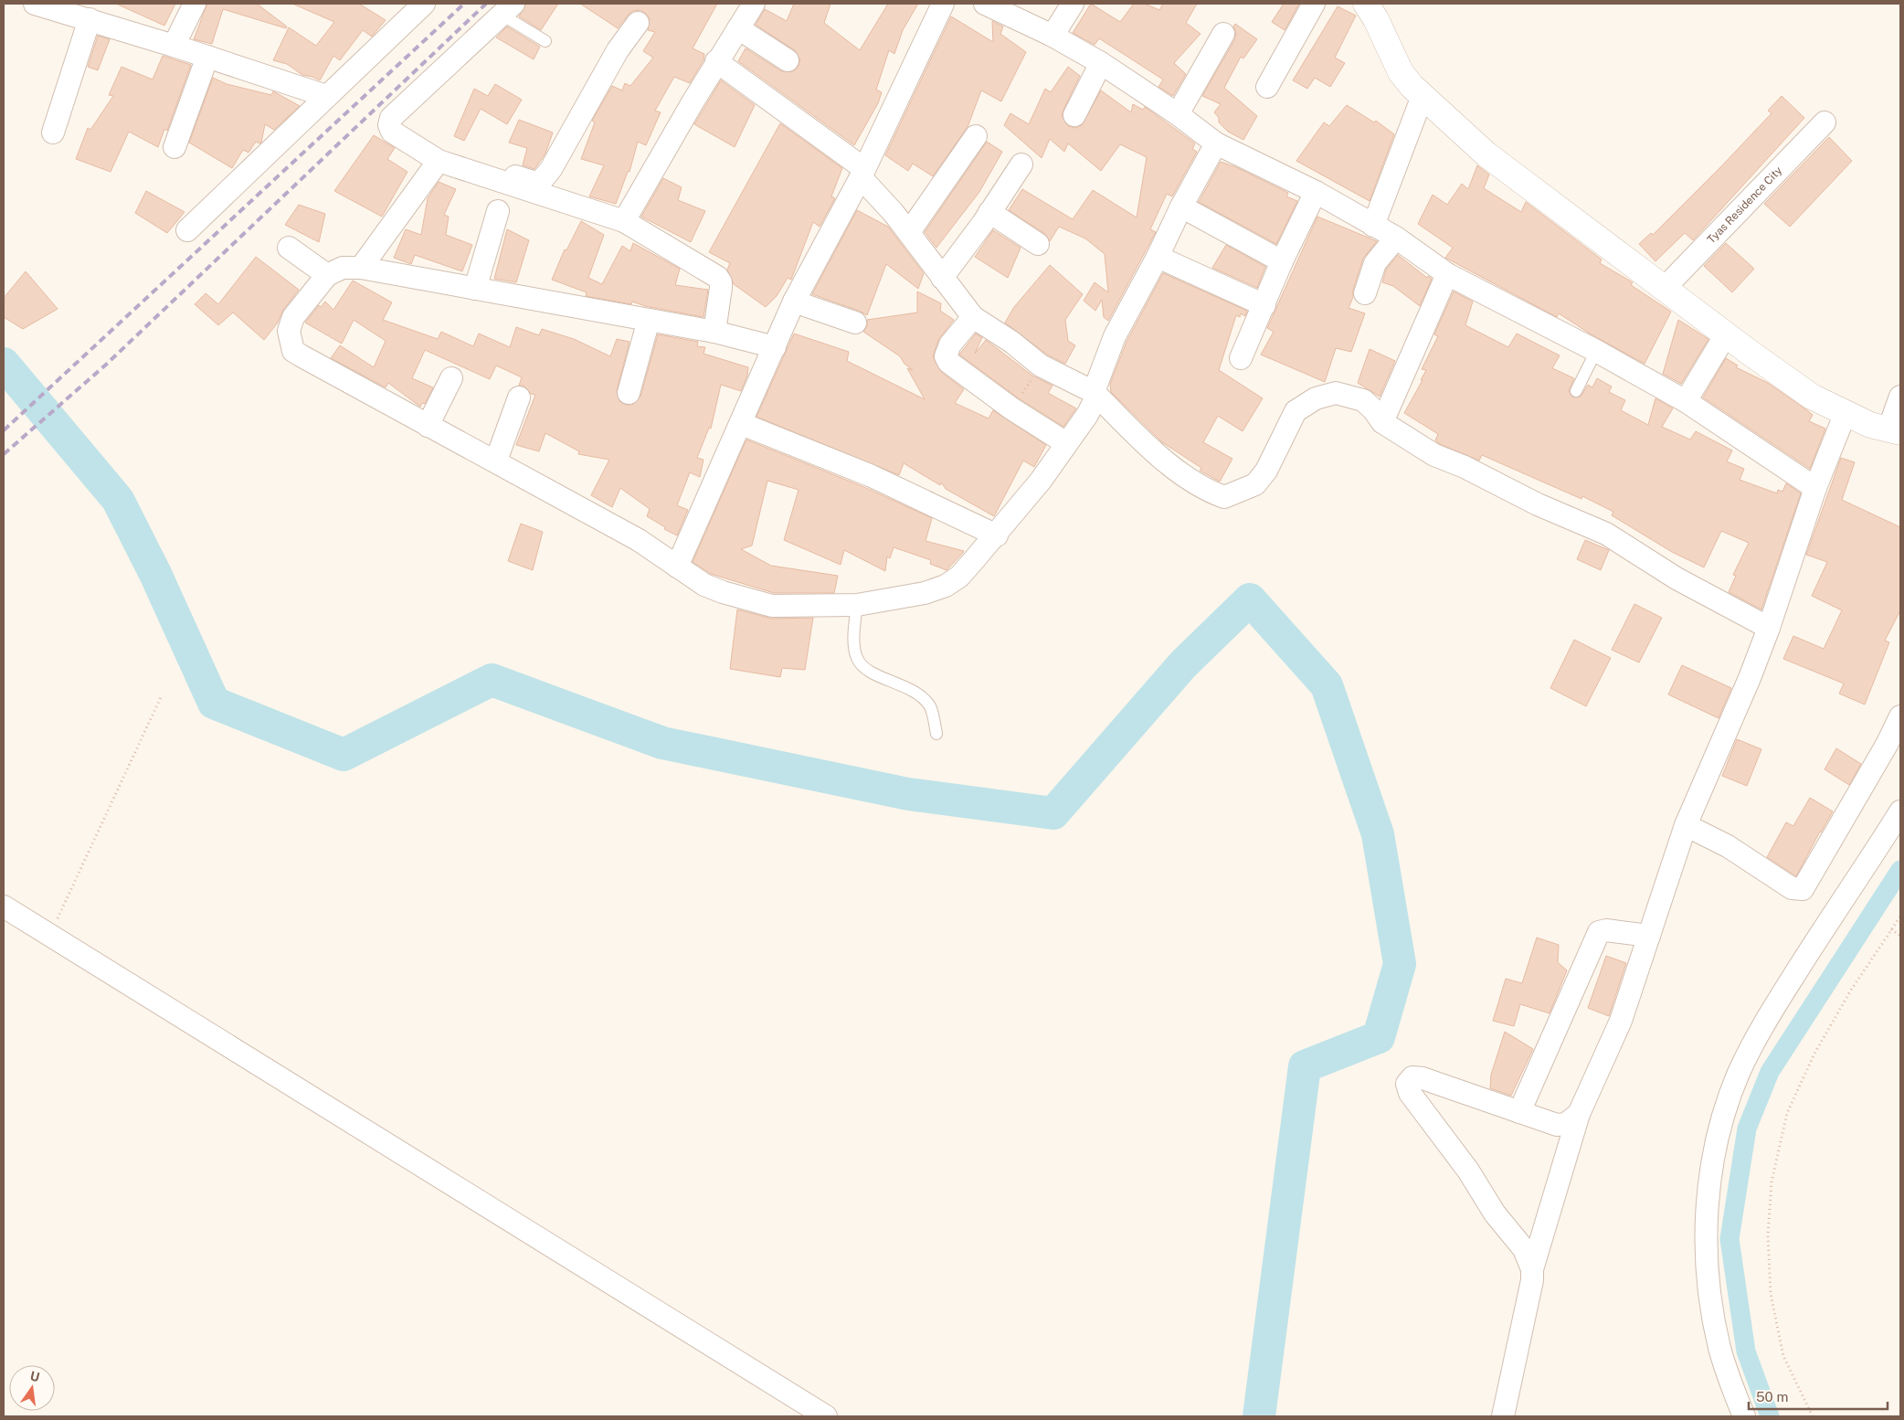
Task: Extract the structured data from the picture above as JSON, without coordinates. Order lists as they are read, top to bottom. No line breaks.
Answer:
{"streets":{"street":["Tyas Residence City"]},"scale_bar":"50 m","north":"top"}
